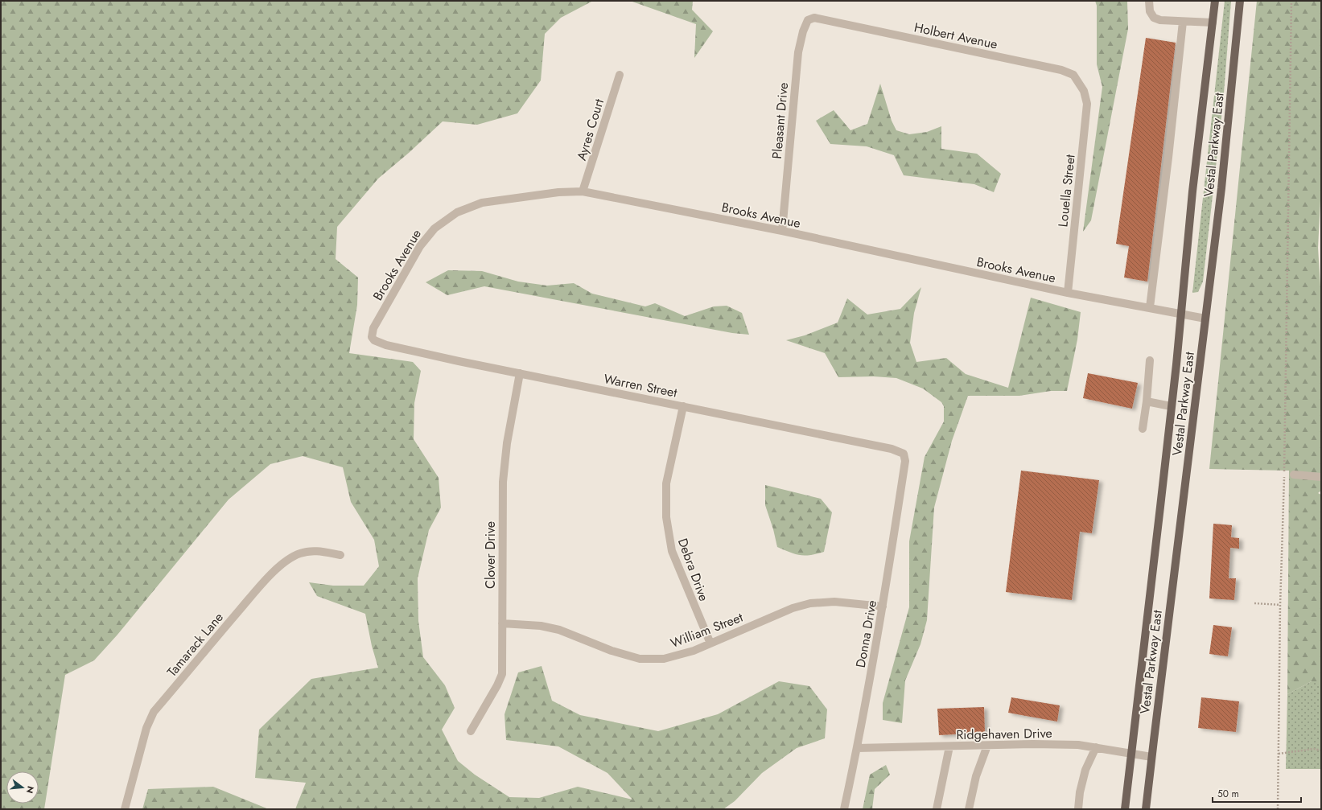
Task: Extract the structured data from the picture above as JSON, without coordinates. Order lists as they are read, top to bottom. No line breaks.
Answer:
{"streets":{"main road":["Vestal Parkway East"],"street":["Holbert Avenue","Pleasant Drive","Ayres Court","Louella Street","Brooks Avenue","Warren Street","Clover Drive","Debra Drive","William Street","Donna Drive","Tamarack Lane","Ridgehaven Drive"]},"crossings":[["Holbert Avenue","Pleasant Drive"],["Holbert Avenue","Louella Street"],["Pleasant Drive","Brooks Avenue"],["Ayres Court","Brooks Avenue"],["Vestal Parkway East","Brooks Avenue"],["Vestal Parkway East","Ridgehaven Drive"],["Louella Street","Brooks Avenue"],["Brooks Avenue","Warren Street"],["Warren Street","Clover Drive"],["Warren Street","Debra Drive"],["Warren Street","Donna Drive"],["Clover Drive","William Street"],["Debra Drive","William Street"],["William Street","Donna Drive"],["Donna Drive","Ridgehaven Drive"]],"scale_bar":"50 m","north":"right"}
